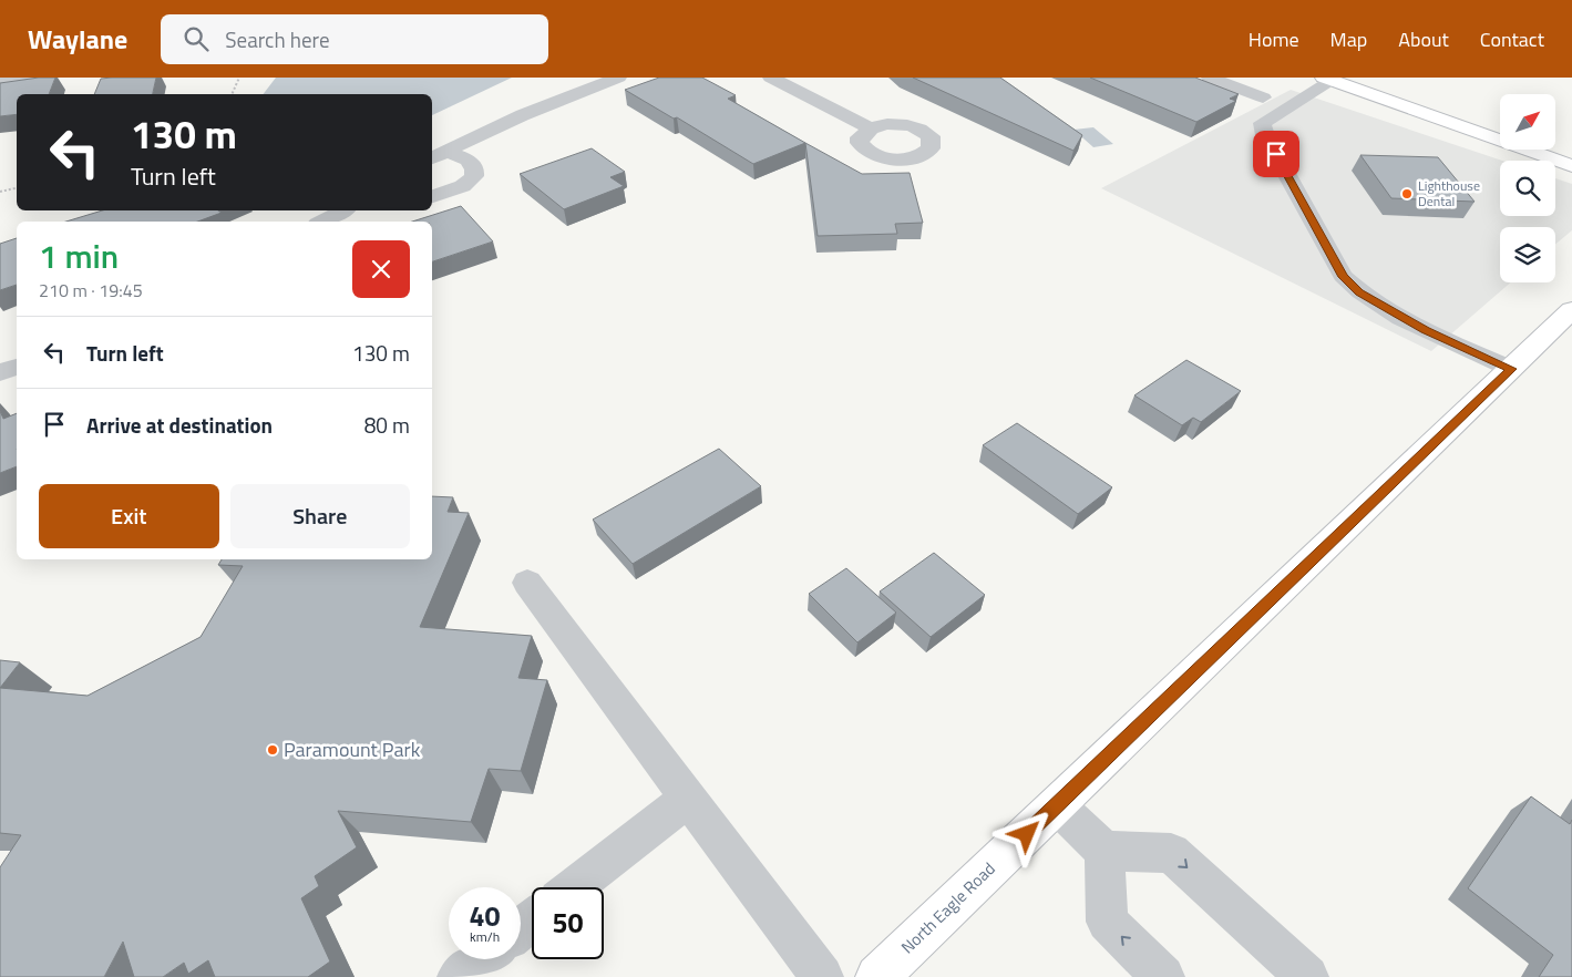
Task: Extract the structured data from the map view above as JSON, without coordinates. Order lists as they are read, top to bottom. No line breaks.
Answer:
{"streets":{"main road":["North Eagle Road"]},"places":["Lighthouse Dental","Paramount Park"],"north":"top right","page":{"header":"Waylane","search":"Search here","nav":["Home","Map","About","Contact"],"turn":["130 m","Turn left"],"heading":["1 min","210 m · 19:45"],"list":[{"name":"Turn left","value":"130 m"},{"name":"Arrive at destination","value":"80 m"}],"buttons":["Exit","Share"],"speed":"40 km/h","limit":"50"}}
